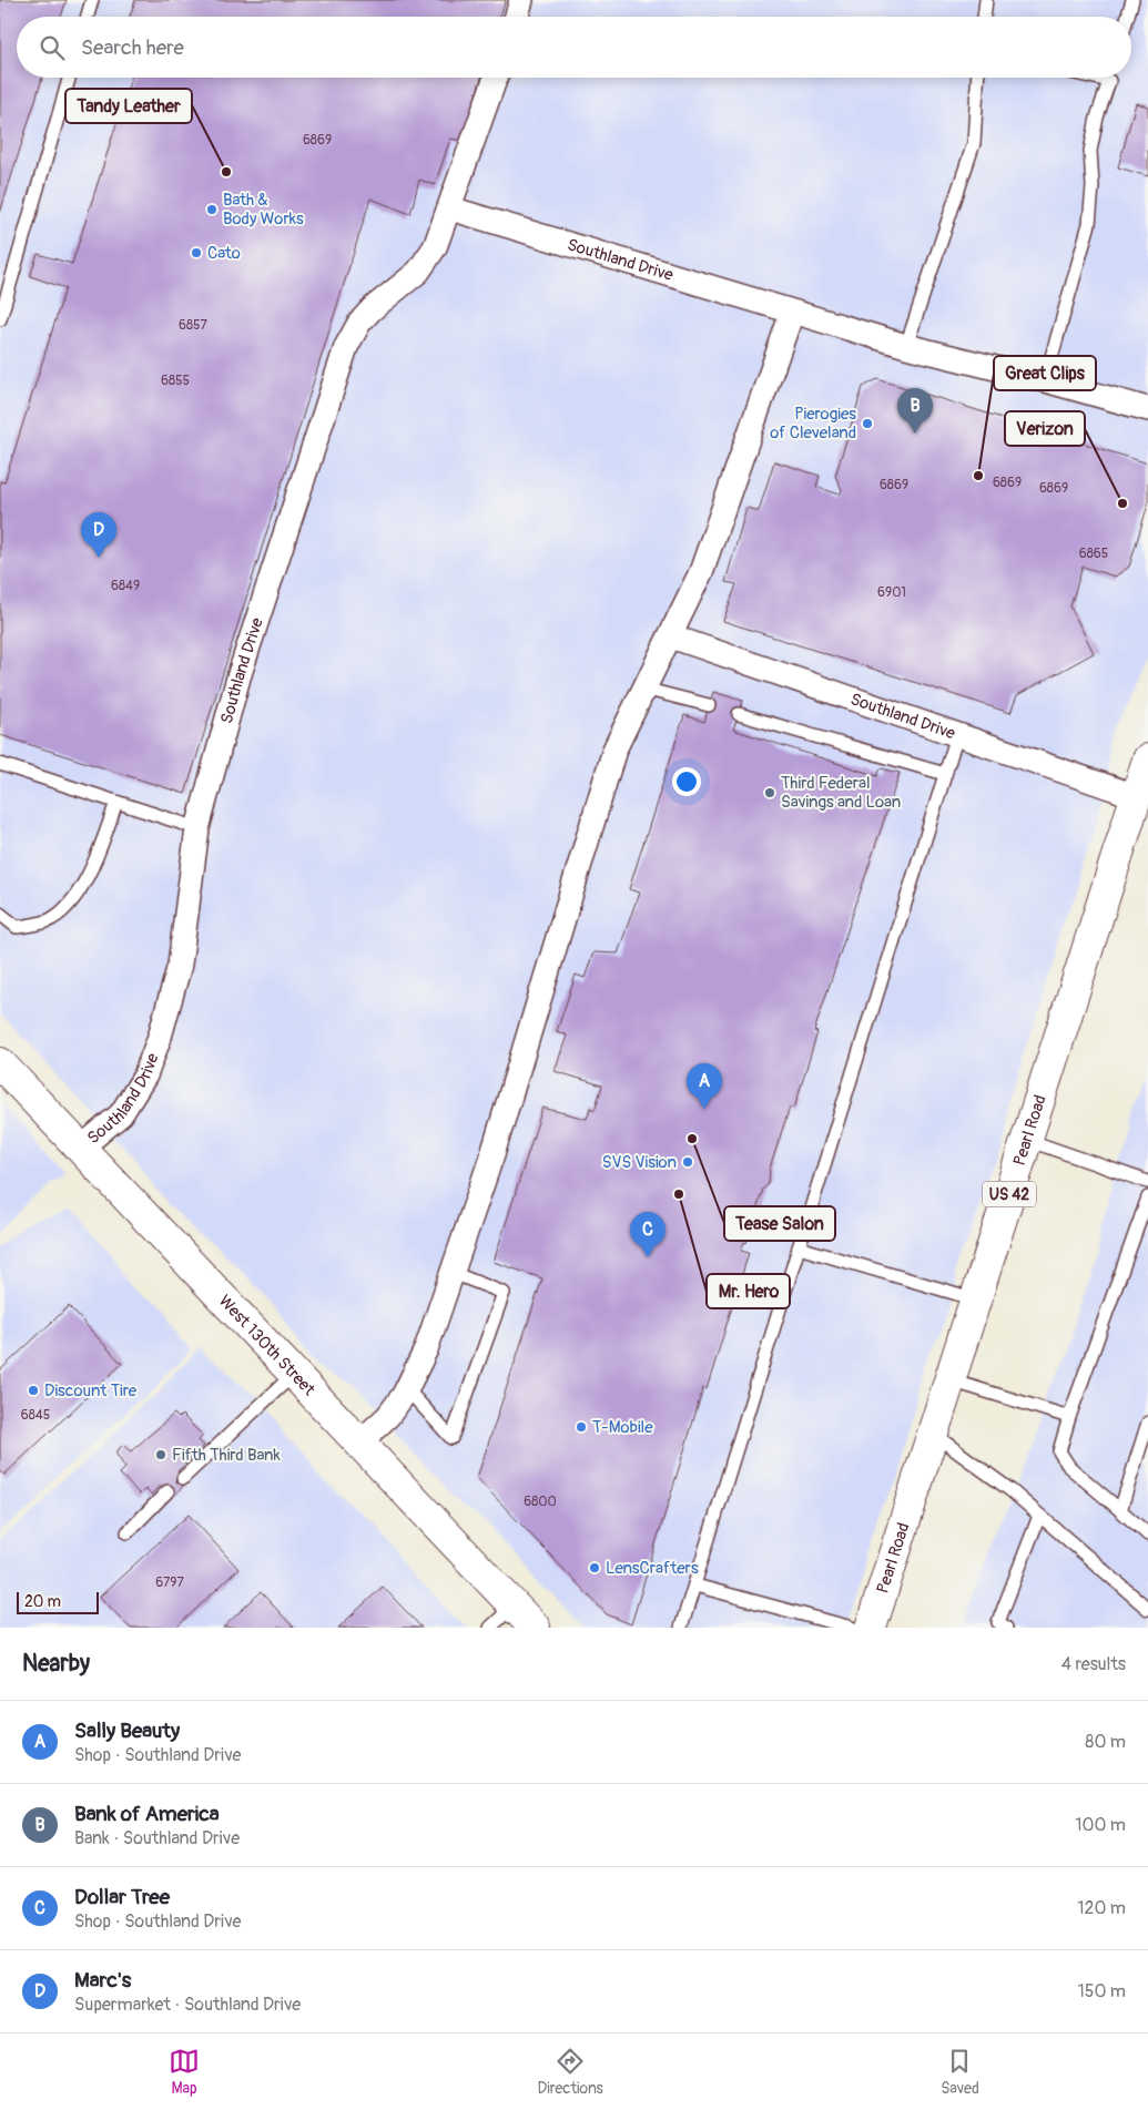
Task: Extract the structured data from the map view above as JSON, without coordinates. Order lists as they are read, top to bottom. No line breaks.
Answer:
{"streets":{"main road":["Pearl Road","US 42","West 130th Street"],"street":["Southland Drive"]},"crossings":[["Southland Drive","Pearl Road"],["Southland Drive","West 130th Street"]],"places":["Tandy Leather","Bath & Body Works","Cato","Pierogies of Cleveland","Great Clips","Verizon","Third Federal Savings and Loan","Tease Salon","SVS Vision","Mr. Hero","Discount Tire","T-Mobile","Fifth Third Bank","LensCrafters"],"house_numbers":["6869","6857","6855","6869","6869","6869","6865","6849","6901","6845","6800","6797"],"scale_bar":"20 m","page":{"search":"Search here","pins":["B","D","A","C"],"scale":"20 m","heading":["Nearby","4 results"],"list":[{"mark":"A","name":"Sally Beauty","note":"Shop · Southland Drive","value":"80 m"},{"mark":"B","name":"Bank of America","note":"Bank · Southland Drive","value":"100 m"},{"mark":"C","name":"Dollar Tree","note":"Shop · Southland Drive","value":"120 m"},{"mark":"D","name":"Marc's","note":"Supermarket · Southland Drive","value":"150 m"}],"nav":["Map","Directions","Saved"]}}
